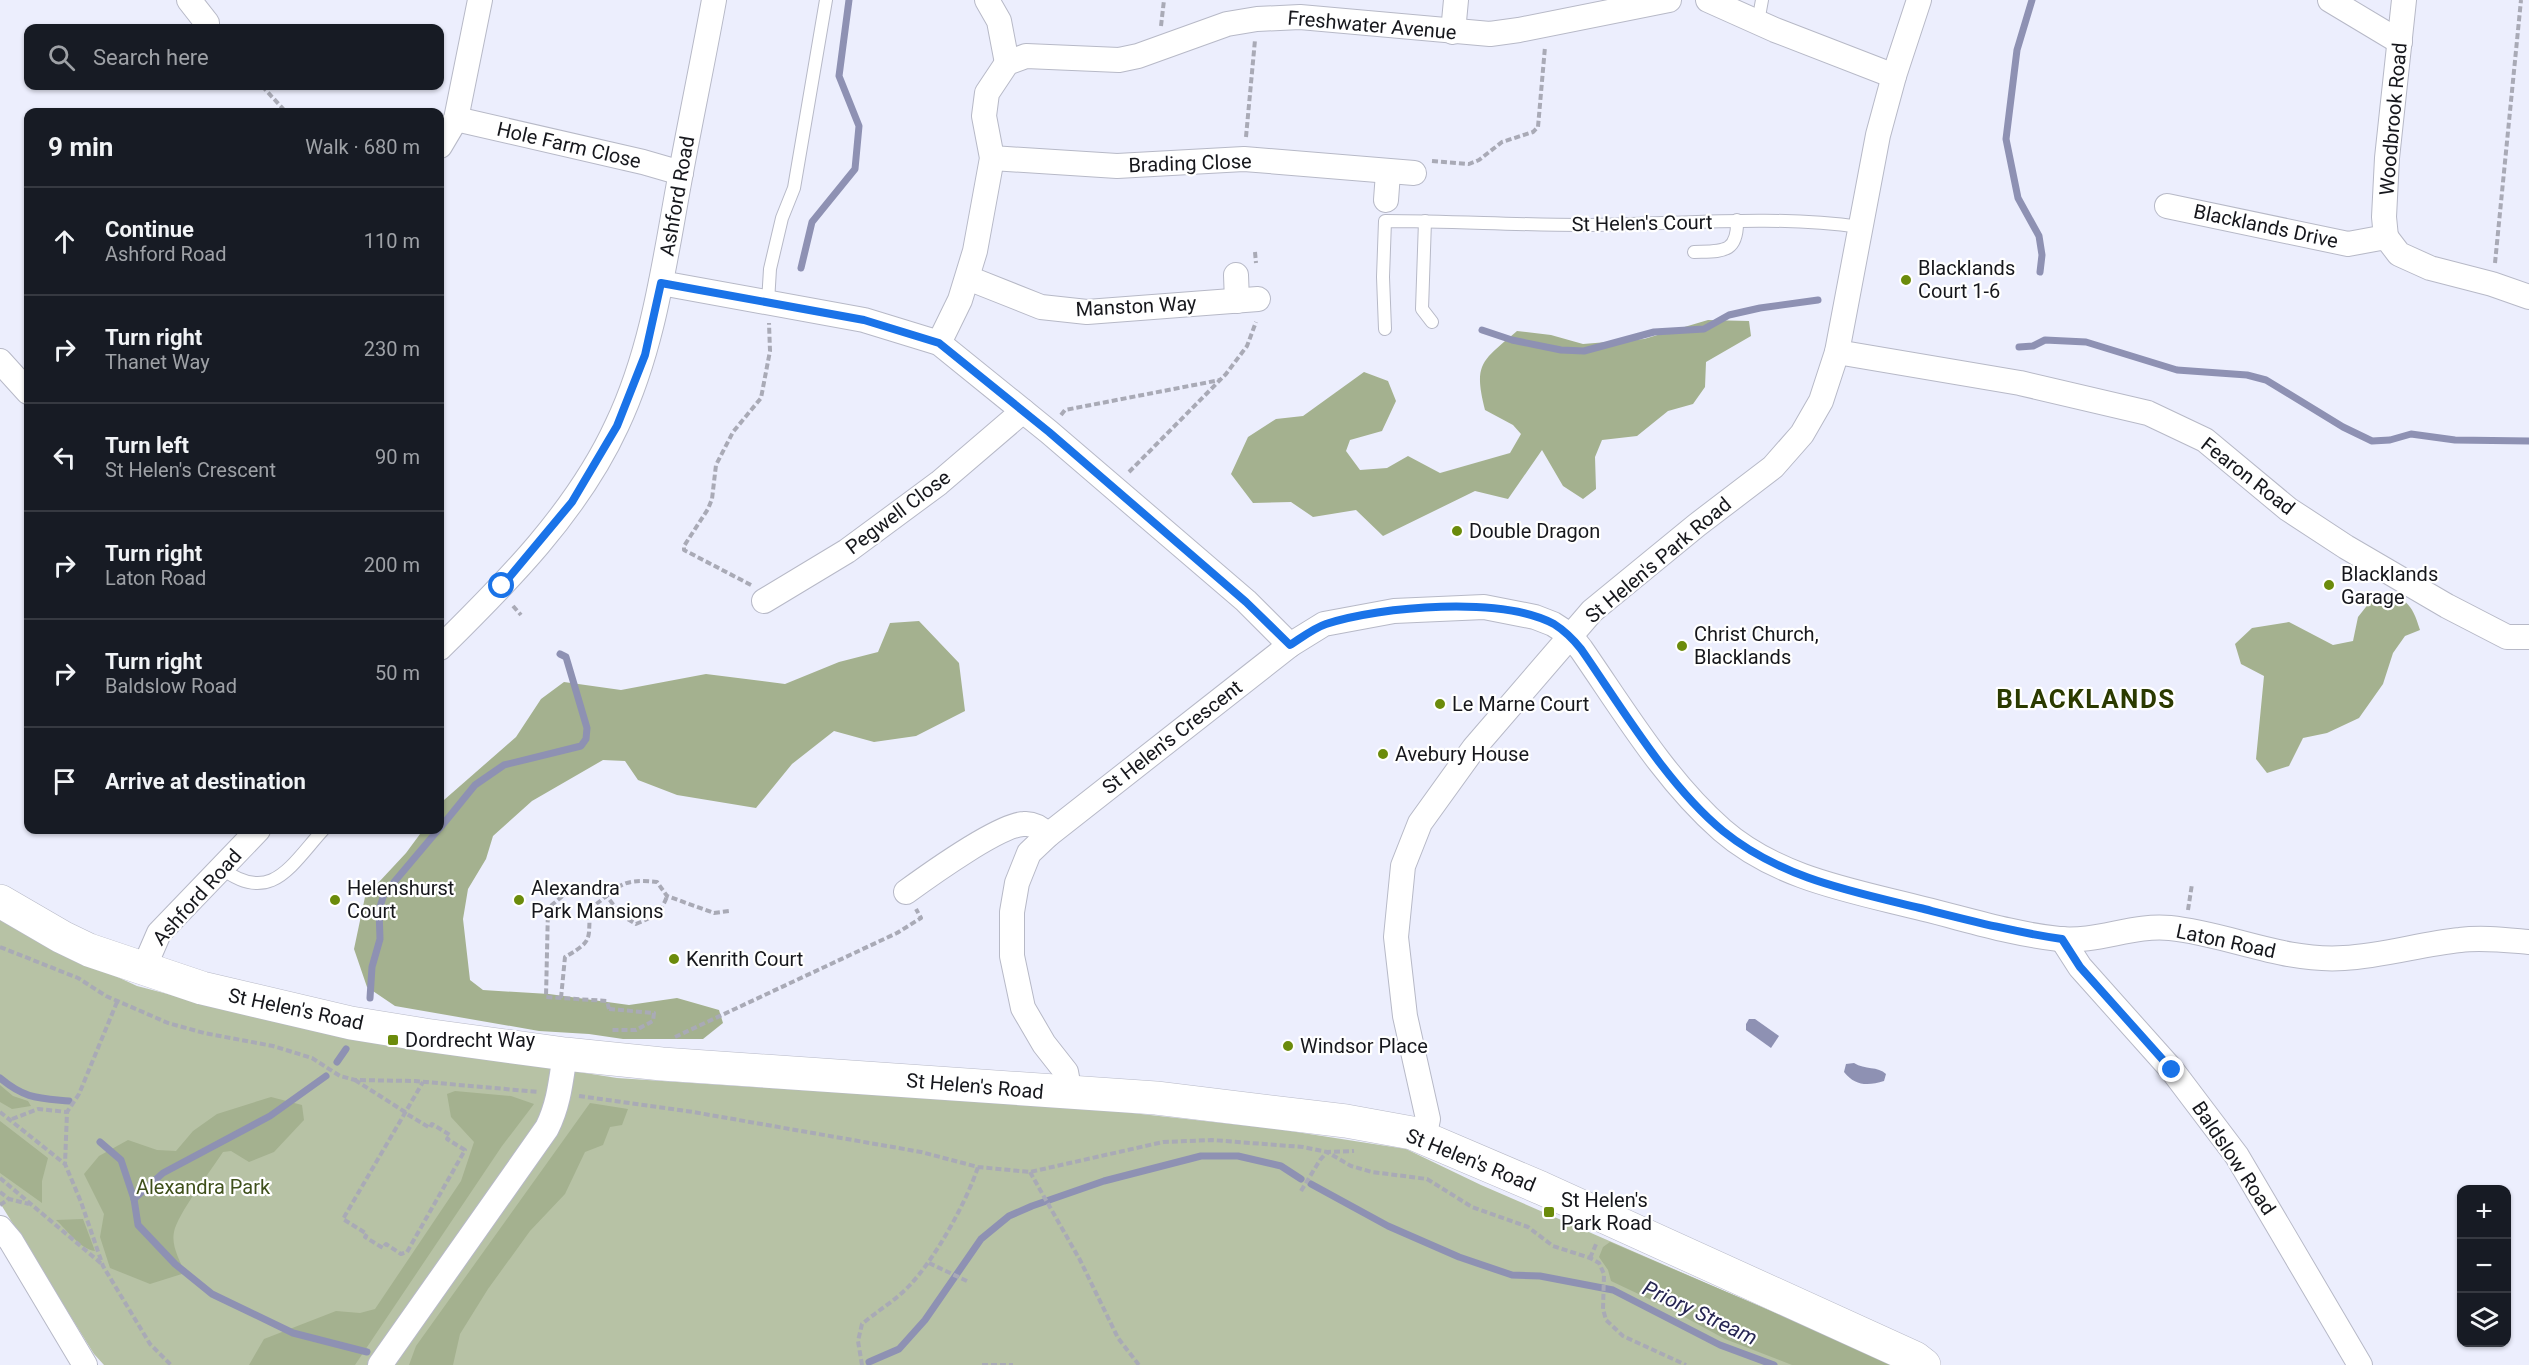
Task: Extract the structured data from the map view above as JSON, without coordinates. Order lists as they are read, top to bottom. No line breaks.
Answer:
{"streets":{"main road":["St Helen's Road"],"street":["Freshwater Avenue","Woodbrook Road","Hole Farm Close","Brading Close","Ashford Road","Blacklands Drive","Manston Way","Fearon Road","Pegwell Close","St Helen's Park Road","St Helen's Crescent","Laton Road","Baldslow Road"],"lane":["St Helen's Court"]},"crossings":[["Woodbrook Road","Blacklands Drive"],["Hole Farm Close","Ashford Road"],["Ashford Road","St Helen's Road"],["St Helen's Court","St Helen's Park Road"],["Fearon Road","St Helen's Park Road"],["St Helen's Park Road","St Helen's Crescent"],["St Helen's Park Road","Laton Road"],["St Helen's Park Road","St Helen's Road"],["St Helen's Crescent","Laton Road"],["St Helen's Crescent","St Helen's Road"],["Laton Road","Baldslow Road"]],"districts":["BLACKLANDS"],"water":["Priory Stream"],"parks":["Alexandra Park"],"places":{"other":["Blacklands Court 1-6","Double Dragon","Blacklands Garage","Christ Church, Blacklands","Le Marne Court","Avebury House","Helenshurst Court","Alexandra Park Mansions","Kenrith Court","Windsor Place"],"transit":["Dordrecht Way","St Helen's Park Road"]},"page":{"search":"Search here","heading":["9 min","Walk · 680 m"],"list":[["Continue","Ashford Road","110 m"],["Turn right","Thanet Way","230 m"],["Turn left","St Helen's Crescent","90 m"],["Turn right","Laton Road","200 m"],["Turn right","Baldslow Road","50 m"],"Arrive at destination"],"map_buttons":["+","−"]}}
